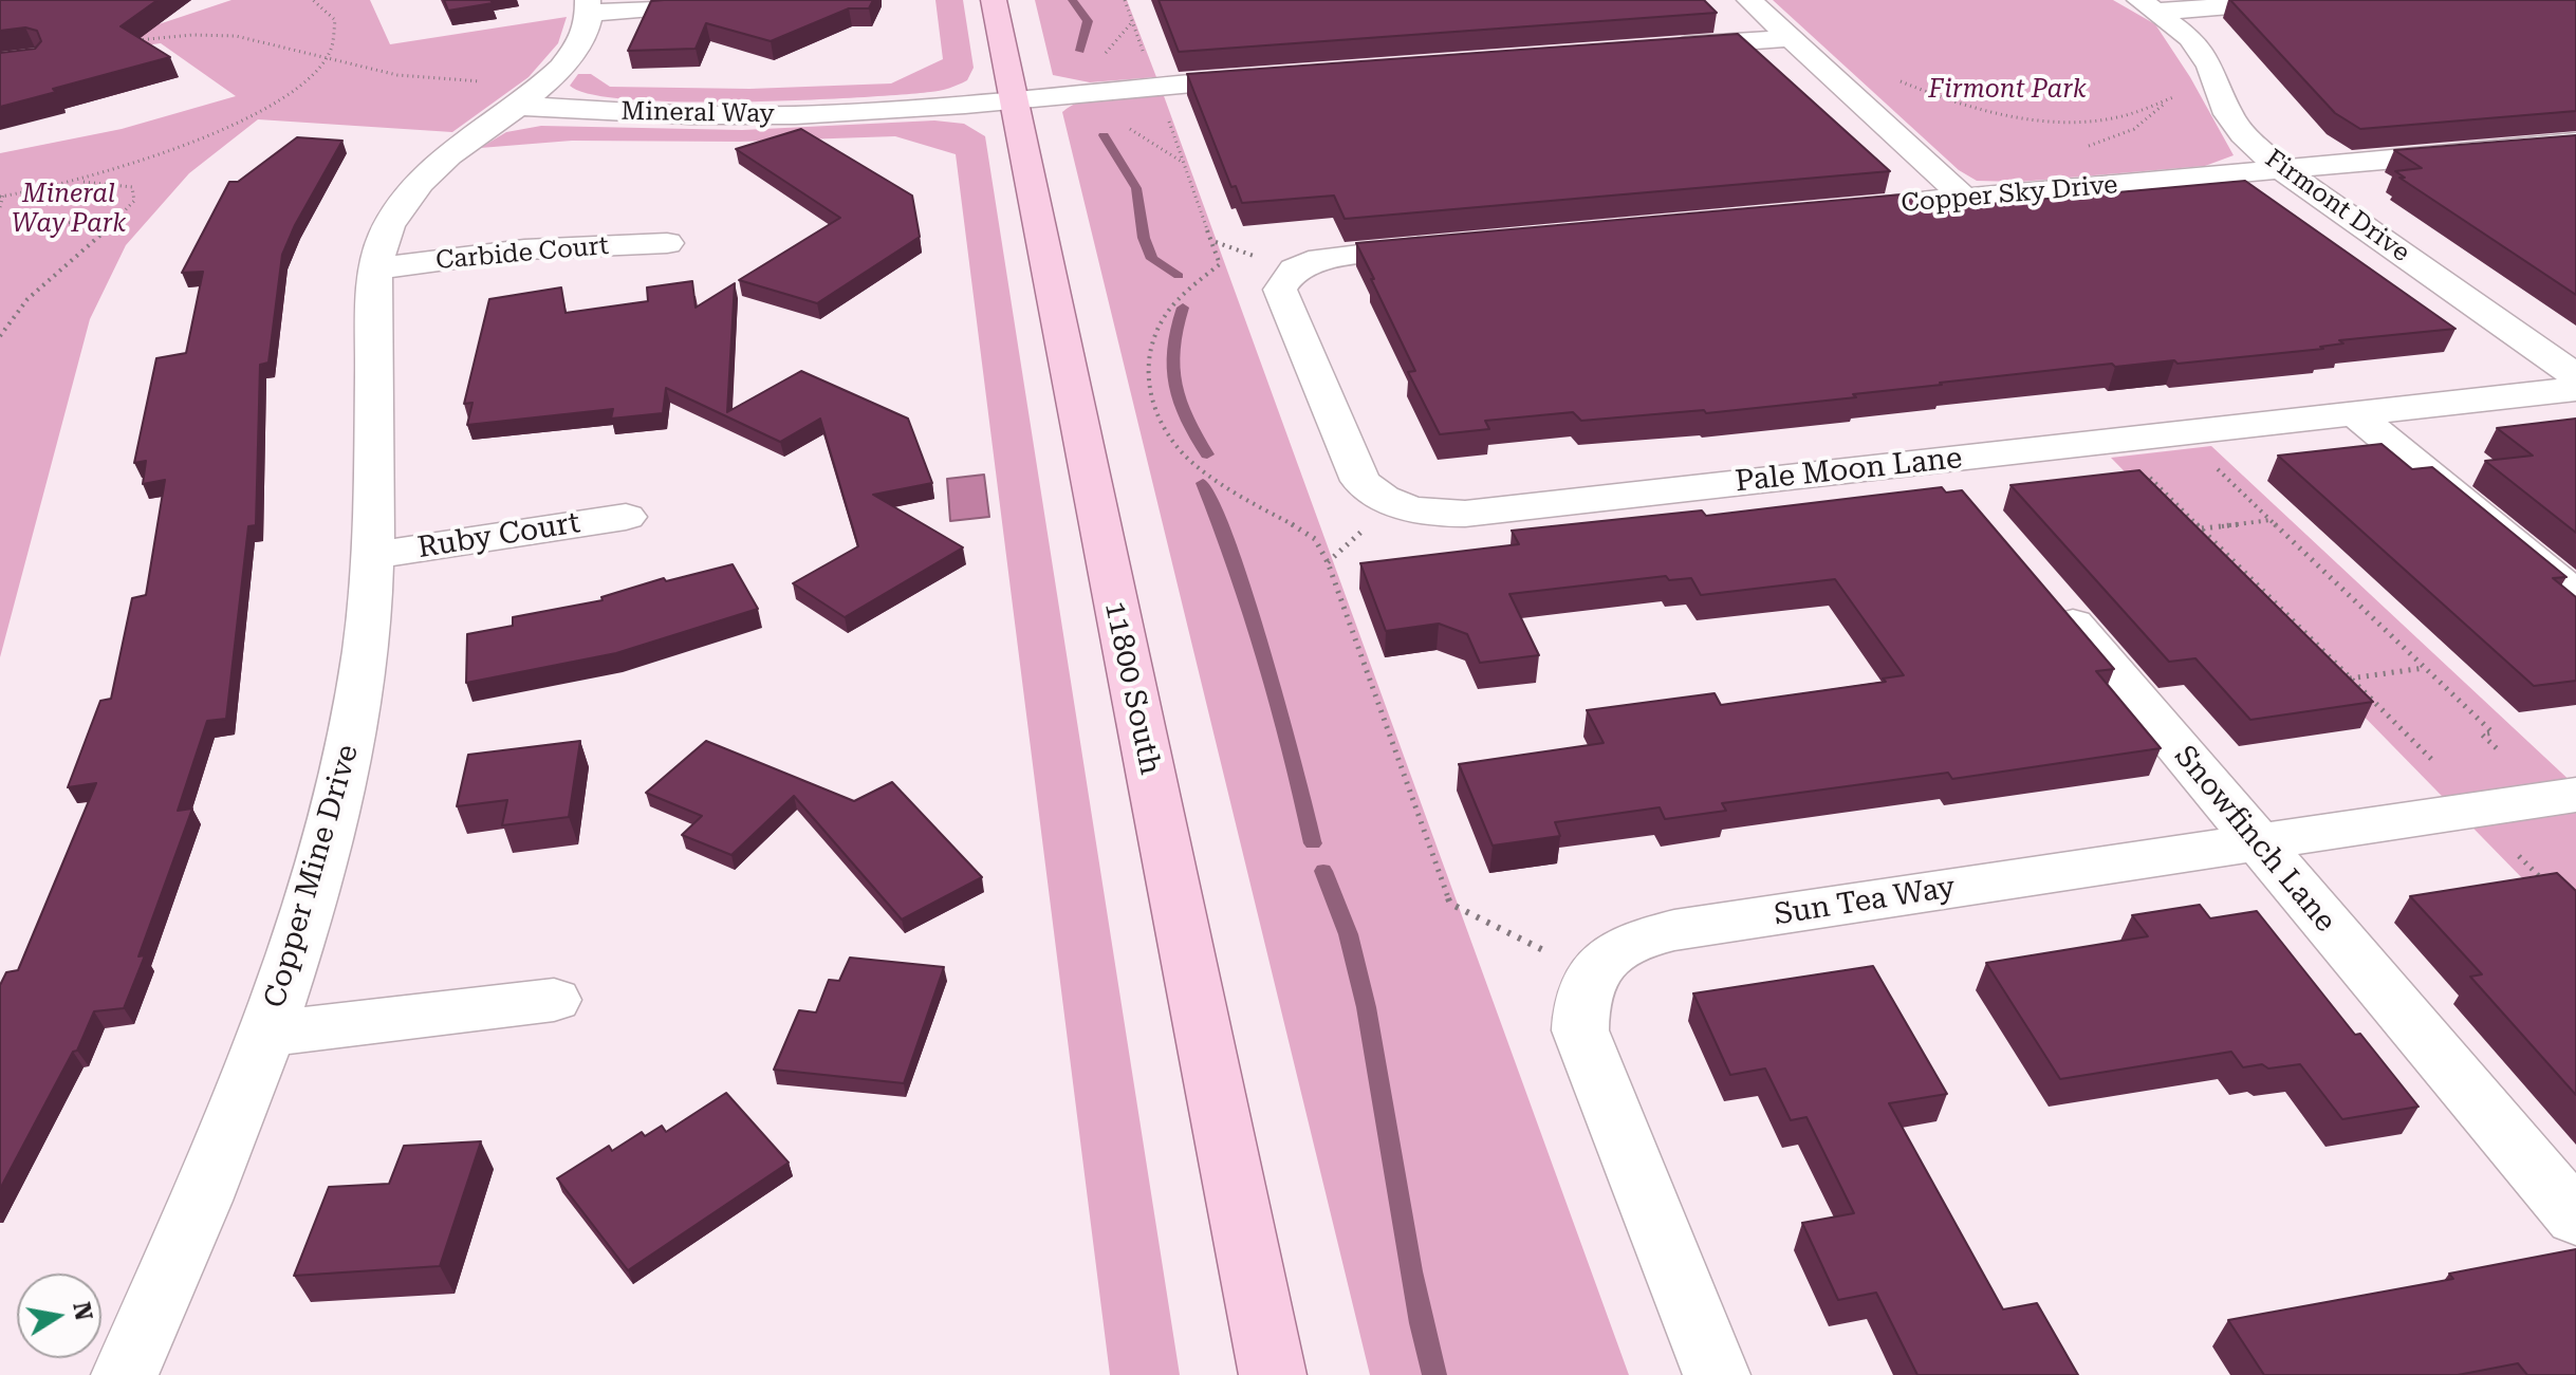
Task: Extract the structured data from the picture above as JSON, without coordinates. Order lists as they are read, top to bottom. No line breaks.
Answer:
{"streets":{"main road":["11800 South"],"street":["Mineral Way","Copper Sky Drive","Firmont Drive","Carbide Court","Pale Moon Lane","Ruby Court","Snowfinch Lane","Copper Mine Drive","Sun Tea Way"]},"crossings":[["Mineral Way","11800 South"],["Mineral Way","Copper Mine Drive"],["Copper Sky Drive","Firmont Drive"],["Carbide Court","Copper Mine Drive"],["Ruby Court","Copper Mine Drive"],["Snowfinch Lane","Sun Tea Way"]],"parks":["Firmont Park","Mineral Way Park"],"north":"right"}
